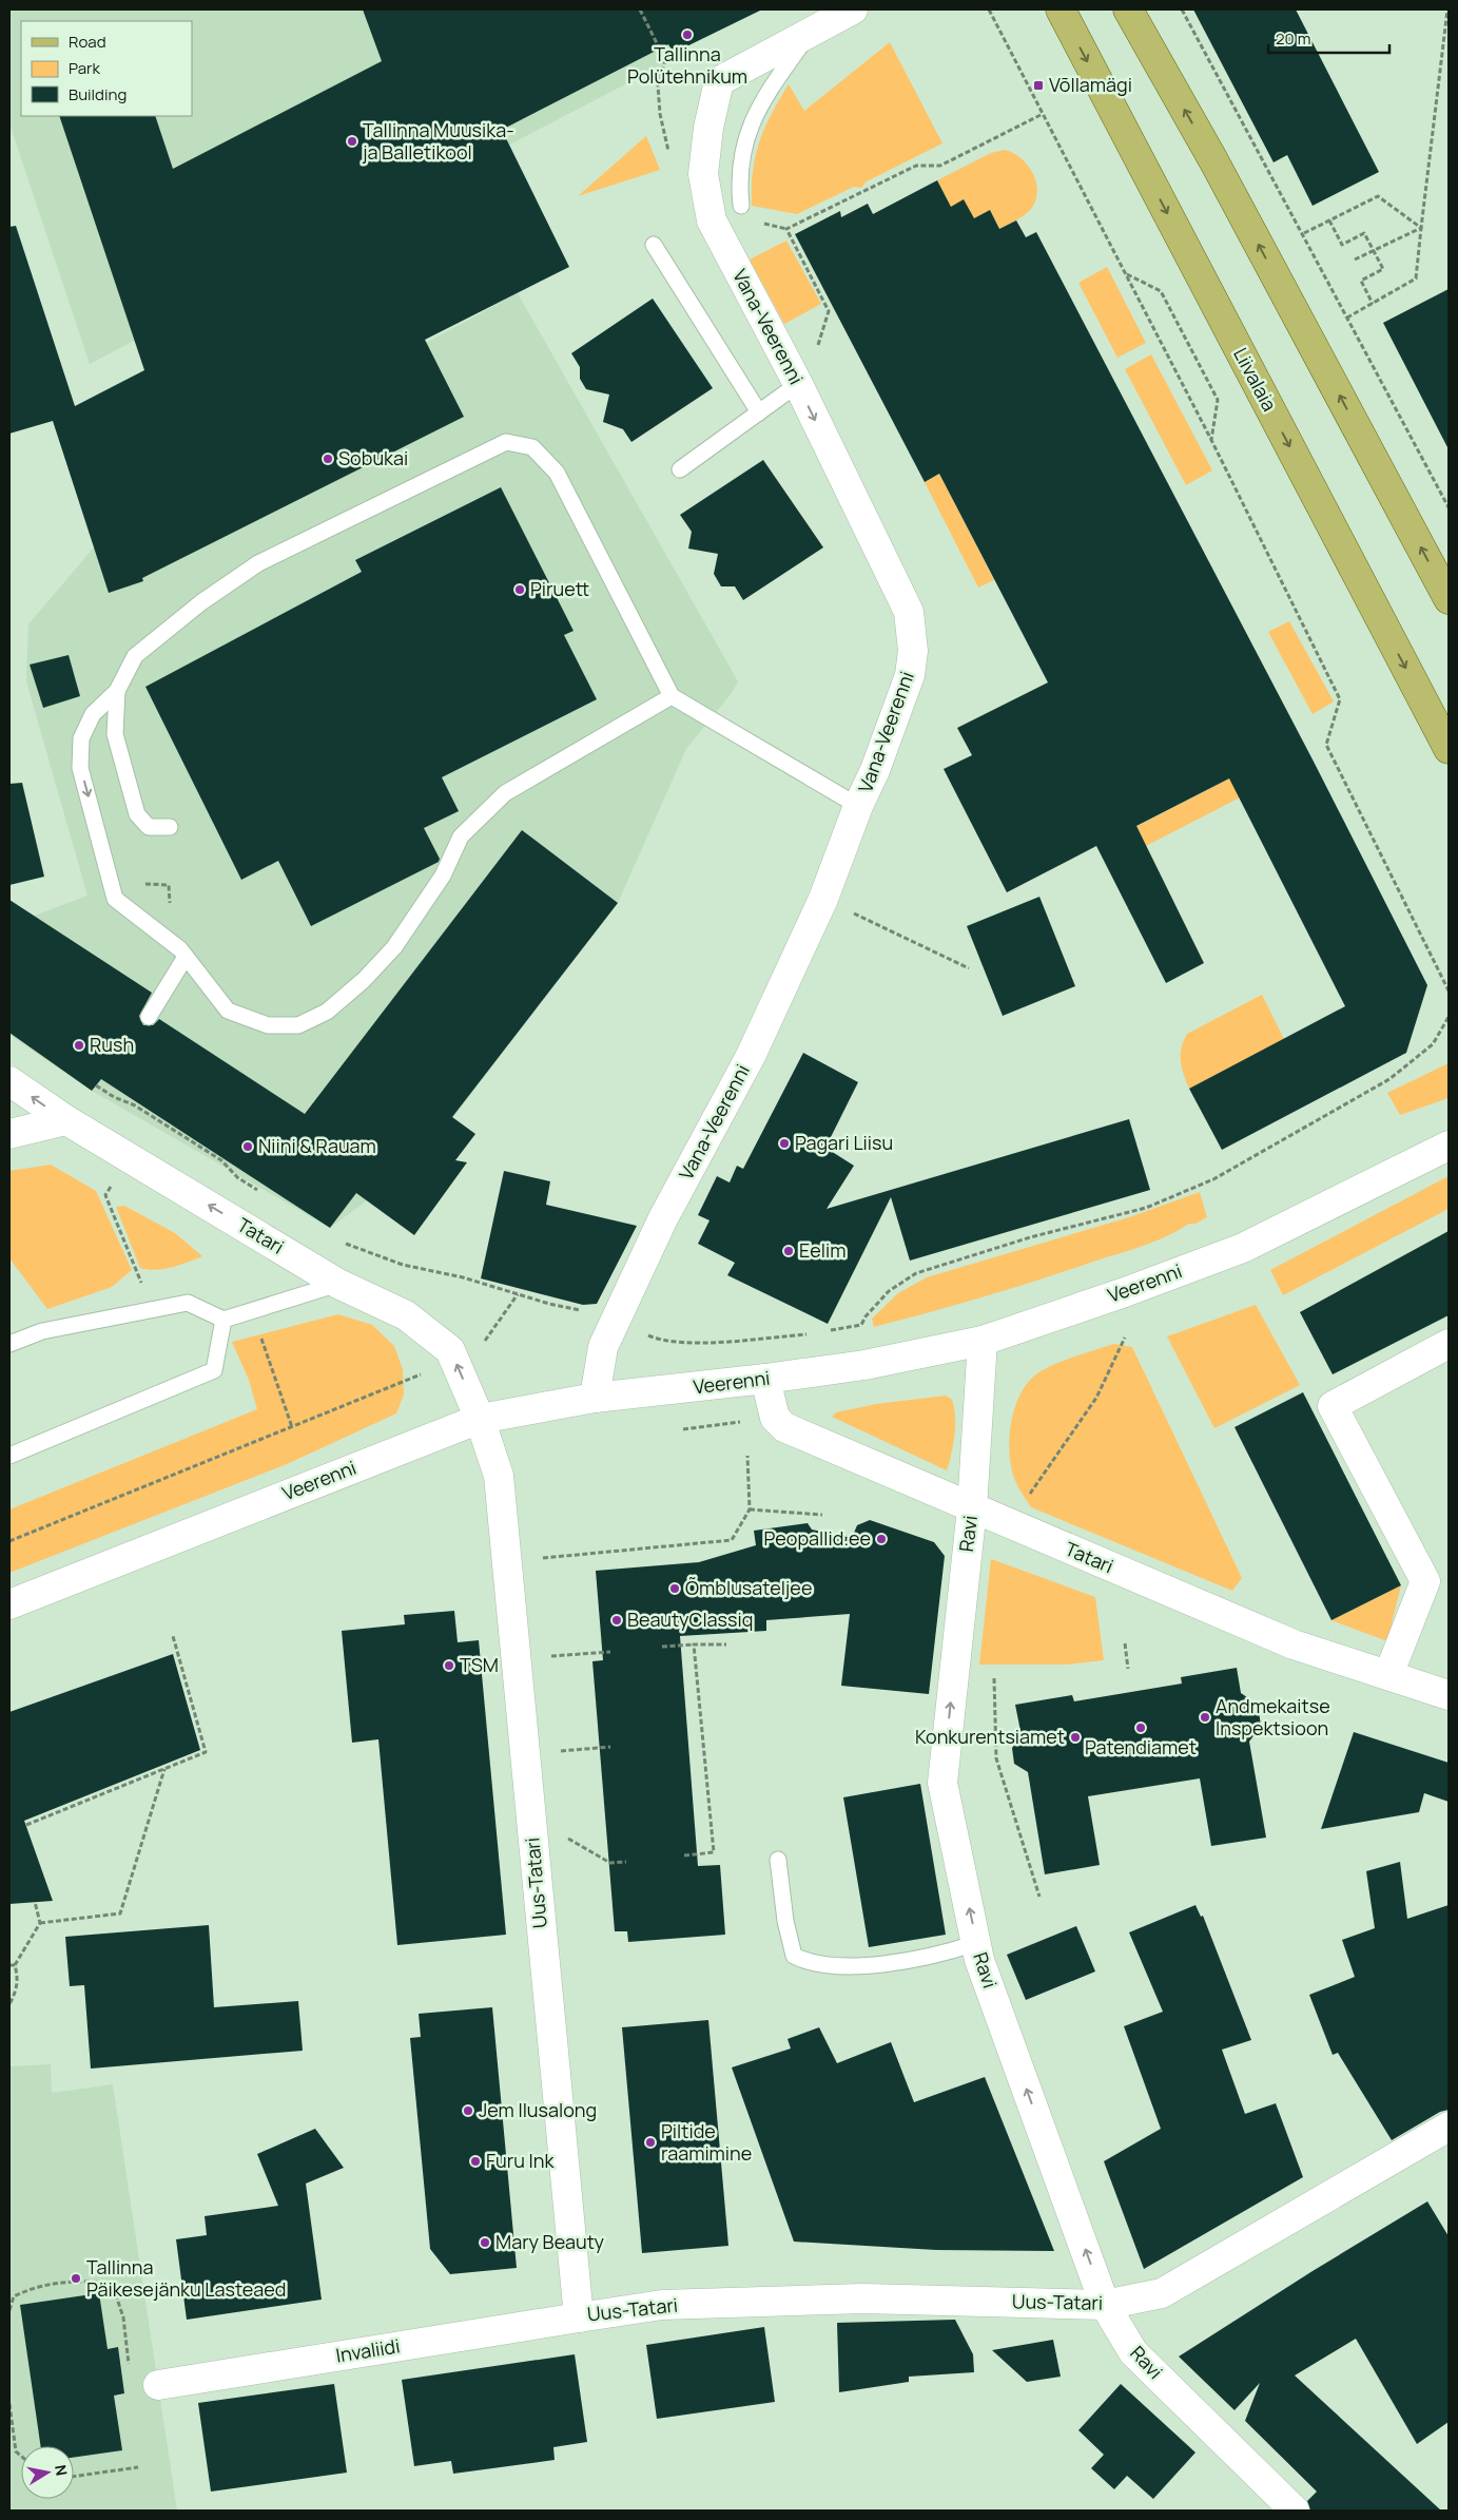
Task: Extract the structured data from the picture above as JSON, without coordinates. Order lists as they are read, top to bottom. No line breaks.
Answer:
{"streets":{"main road":["Liivalaia"],"street":["Vana-Veerenni","Tatari","Veerenni","Ravi","Uus-Tatari","Invaliidi"]},"crossings":[["Vana-Veerenni","Veerenni"],["Tatari","Veerenni"],["Tatari","Ravi"],["Tatari","Uus-Tatari"],["Veerenni","Ravi"],["Veerenni","Uus-Tatari"],["Ravi","Uus-Tatari"],["Uus-Tatari","Invaliidi"]],"one_way":["Ravi"],"places":{"other":["Tallinna Polütehnikum","Tallinna Muusika- ja Balletikool","Sobukai","Piruett","Rush","Pagari Liisu","Niini & Rauam","Eelim","Peopallid.ee","Õmblusateljee","BeautyClassiq","TSM","Andmekaitse Inspektsioon","Patendiamet","Konkurentsiamet","Jem Ilusalong","Piltide raamimine","Furu Ink","Mary Beauty","Tallinna Päikesejänku Lasteaed"],"transit":["Võllamägi"]},"legend":["Road","Park","Building"],"scale_bar":"20 m","north":"right"}
